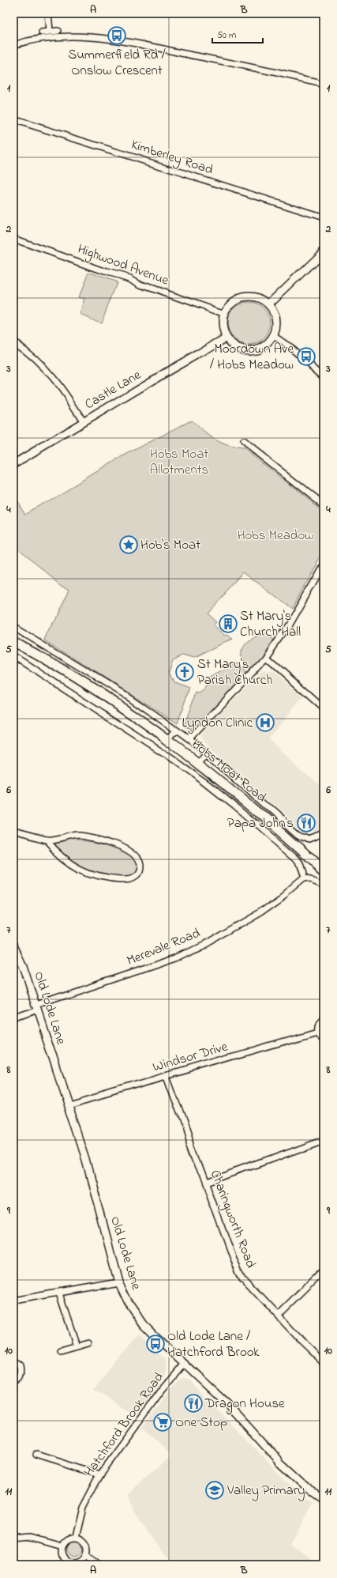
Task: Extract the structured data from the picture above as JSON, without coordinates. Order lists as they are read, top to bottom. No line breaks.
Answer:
{"streets":{"main road":["Hobs Moat Road"],"street":["Kimberley Road","Highwood Avenue","Castle Lane","Merevale Road","Old Lode Lane","Windsor Drive","Charingworth Road","Hatchford Brook Road"]},"crossings":[["Highwood Avenue","Castle Lane"],["Merevale Road","Old Lode Lane"],["Old Lode Lane","Windsor Drive"],["Old Lode Lane","Hatchford Brook Road"],["Windsor Drive","Charingworth Road"]],"parks":["Hobs Moat Allotments","Hobs Meadow"],"places":{"bus stop":["Summerfield Rd / Onslow Crescent","Moordown Ave / Hobs Meadow","Old Lode Lane / Hatchford Brook"],"place":["Hob's Moat"],"building":["St Mary's Church Hall"],"church":["St Mary's Parish Church"],"hospital":["Lyndon Clinic"],"restaurant":["Papa John's","Dragon House"],"supermarket":["One Stop"],"school or university":["Valley Primary"]},"scale_bar":"50 m","grid":{"columns":["A","B"],"rows":["1","2","3","4","5","6","7","8","9","10","11"]}}
